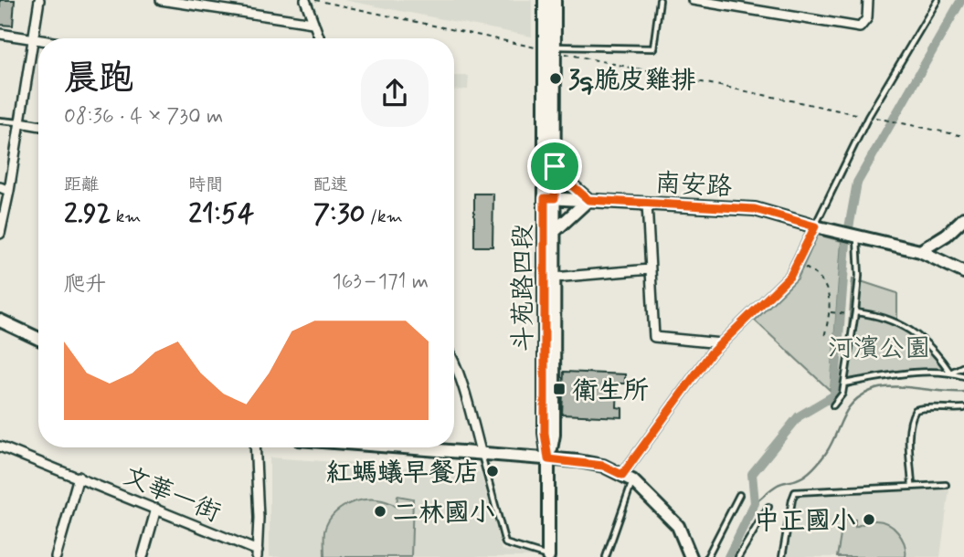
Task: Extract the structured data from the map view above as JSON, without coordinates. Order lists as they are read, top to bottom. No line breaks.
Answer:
{"streets":{"main road":["南安路","斗苑路四段"],"street":["文華一街"]},"crossings":[["南安路","斗苑路四段"]],"parks":["河濱公園"],"places":{"other":["3q脆皮雞排","紅螞蟻早餐店","二林國小","中正國小"],"transit":["衛生所"]},"page":{"heading":["晨跑","08:36 · 4 × 730 m"],"stats":[["距離","2.92 km"],["時間","21:54"],["配速","7:30 /km"]],"chart":["爬升","163–171 m"]}}
